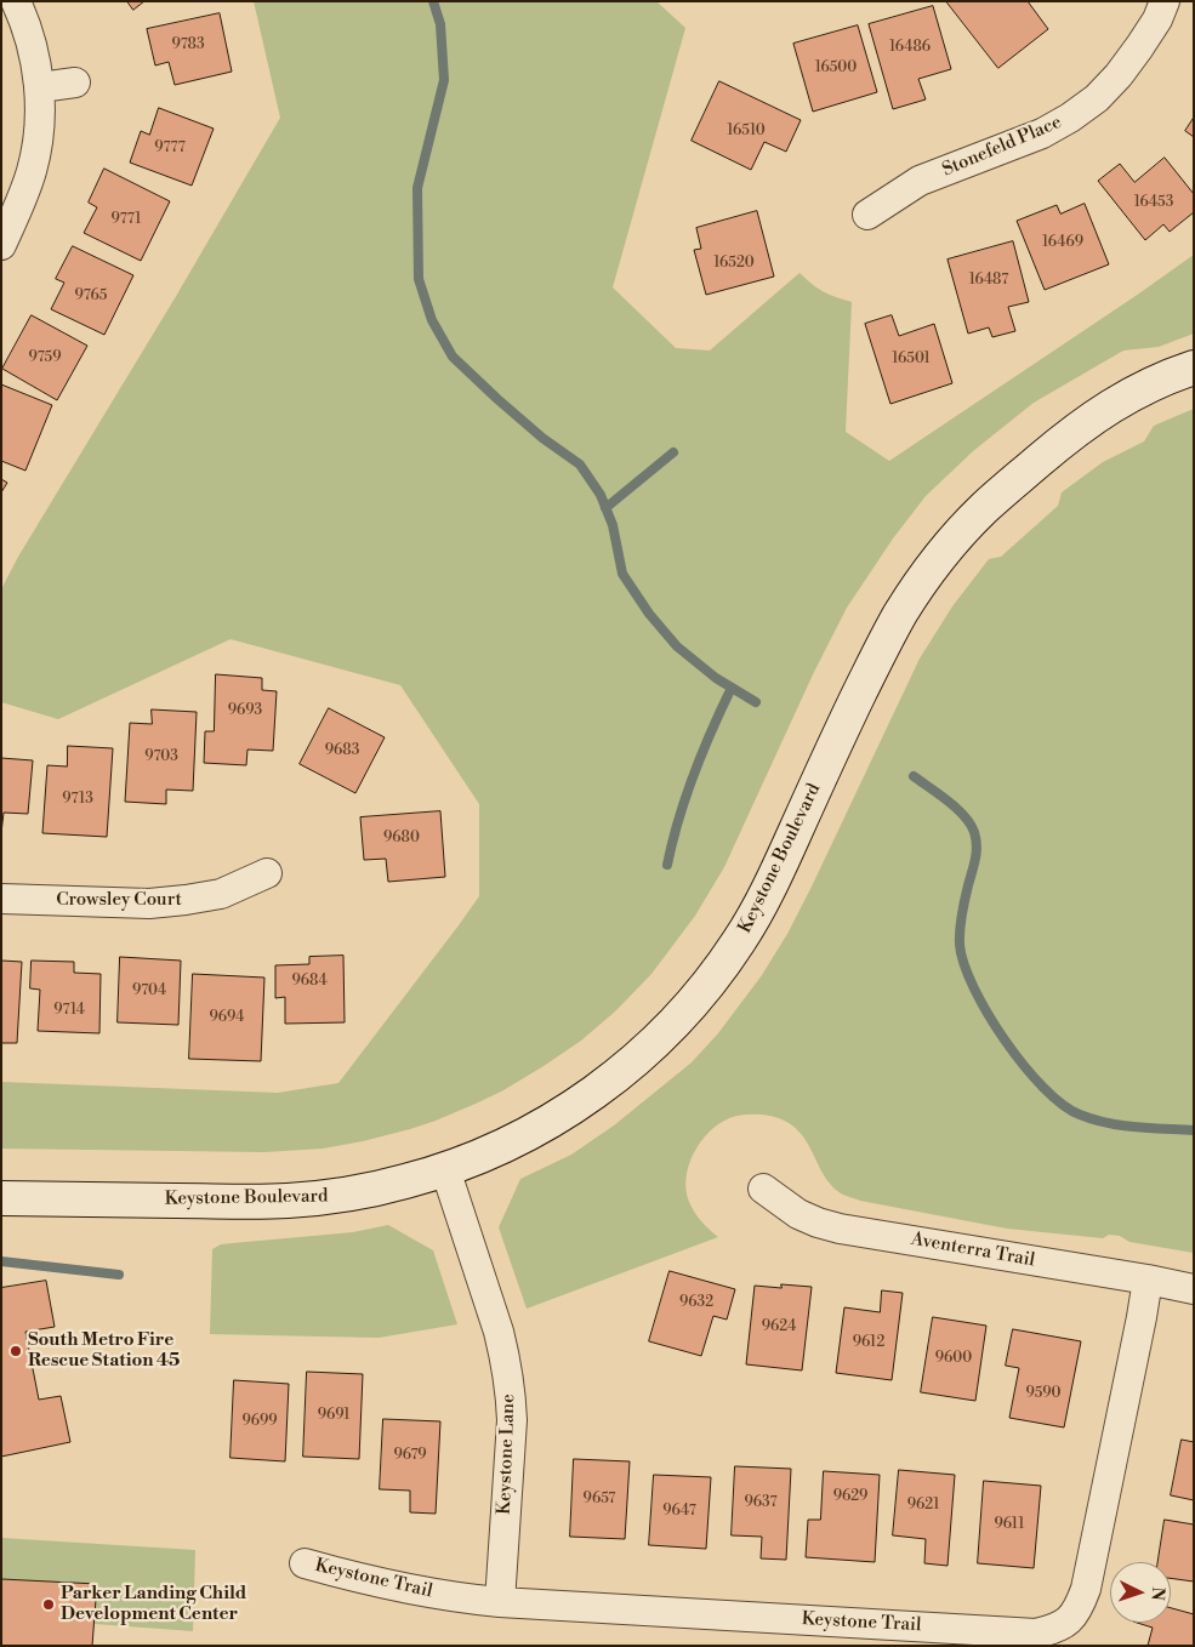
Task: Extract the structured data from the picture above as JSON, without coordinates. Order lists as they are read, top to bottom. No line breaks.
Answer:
{"streets":{"street":["Stonefeld Place","Keystone Boulevard","Crowsley Court","Aventerra Trail","Keystone Lane","Keystone Trail"]},"crossings":[["Keystone Boulevard","Keystone Lane"],["Aventerra Trail","Keystone Trail"],["Keystone Lane","Keystone Trail"]],"places":["South Metro Fire Rescue Station 45","Parker Landing Child Development Center"],"house_numbers":["9783","16486","16500","16510","9777","16453","9771","16469","16520","16487","9765","9759","16501","9693","9683","9703","9713","9680","9684","9704","9714","9694","9632","9624","9612","9600","9590","9691","9699","9679","9629","9657","9637","9621","9647","9611"],"north":"right"}
